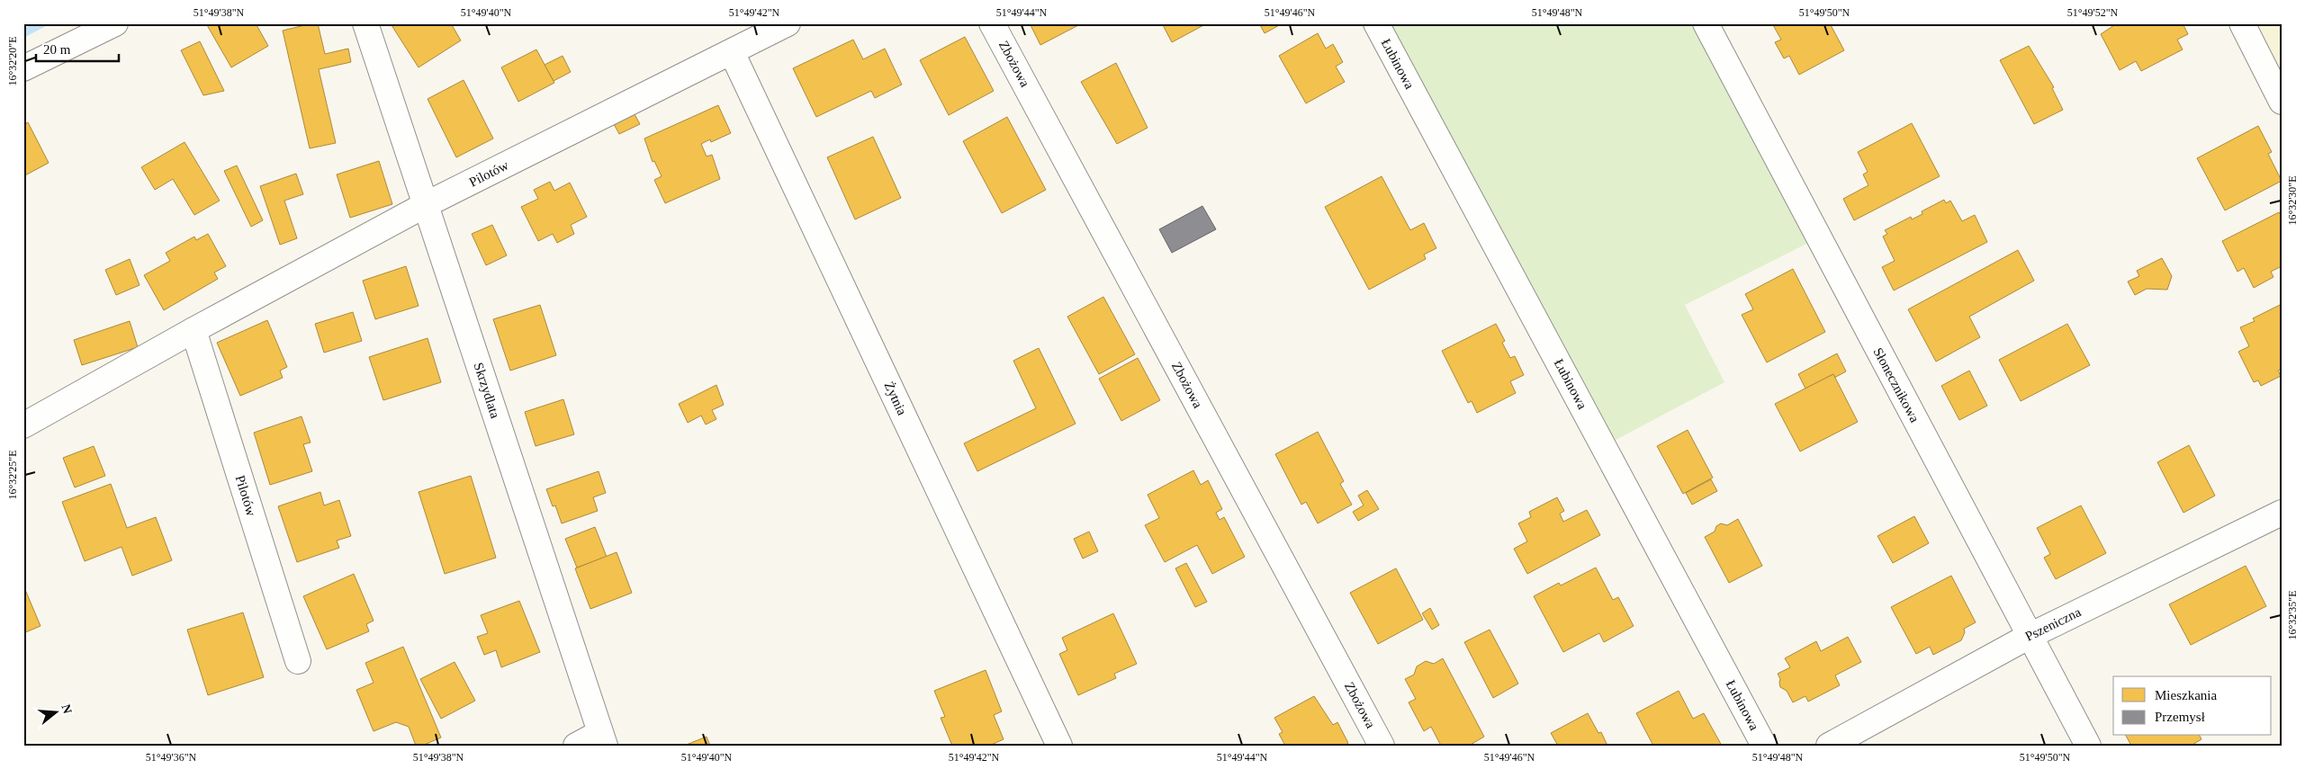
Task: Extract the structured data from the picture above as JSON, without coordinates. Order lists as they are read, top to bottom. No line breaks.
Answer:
{"streets":{"street":["Zbożowa","Łubinowa","Pilotów","Słonecznikowa","Skrzydlata","Żytnia","Pszeniczna"]},"crossings":[["Pilotów","Skrzydlata"],["Pilotów","Żytnia"],["Słonecznikowa","Pszeniczna"]],"legend":["Mieszkania","Przemysł"],"scale_bar":"20 m","north":"right","coordinates":["51°49'38\"N","51°49'40\"N","51°49'42\"N","51°49'44\"N","51°49'46\"N","51°49'48\"N","51°49'50\"N","51°49'52\"N","16°32'20\"E","16°32'30\"E","16°32'25\"E","16°32'35\"E","51°49'36\"N"]}
